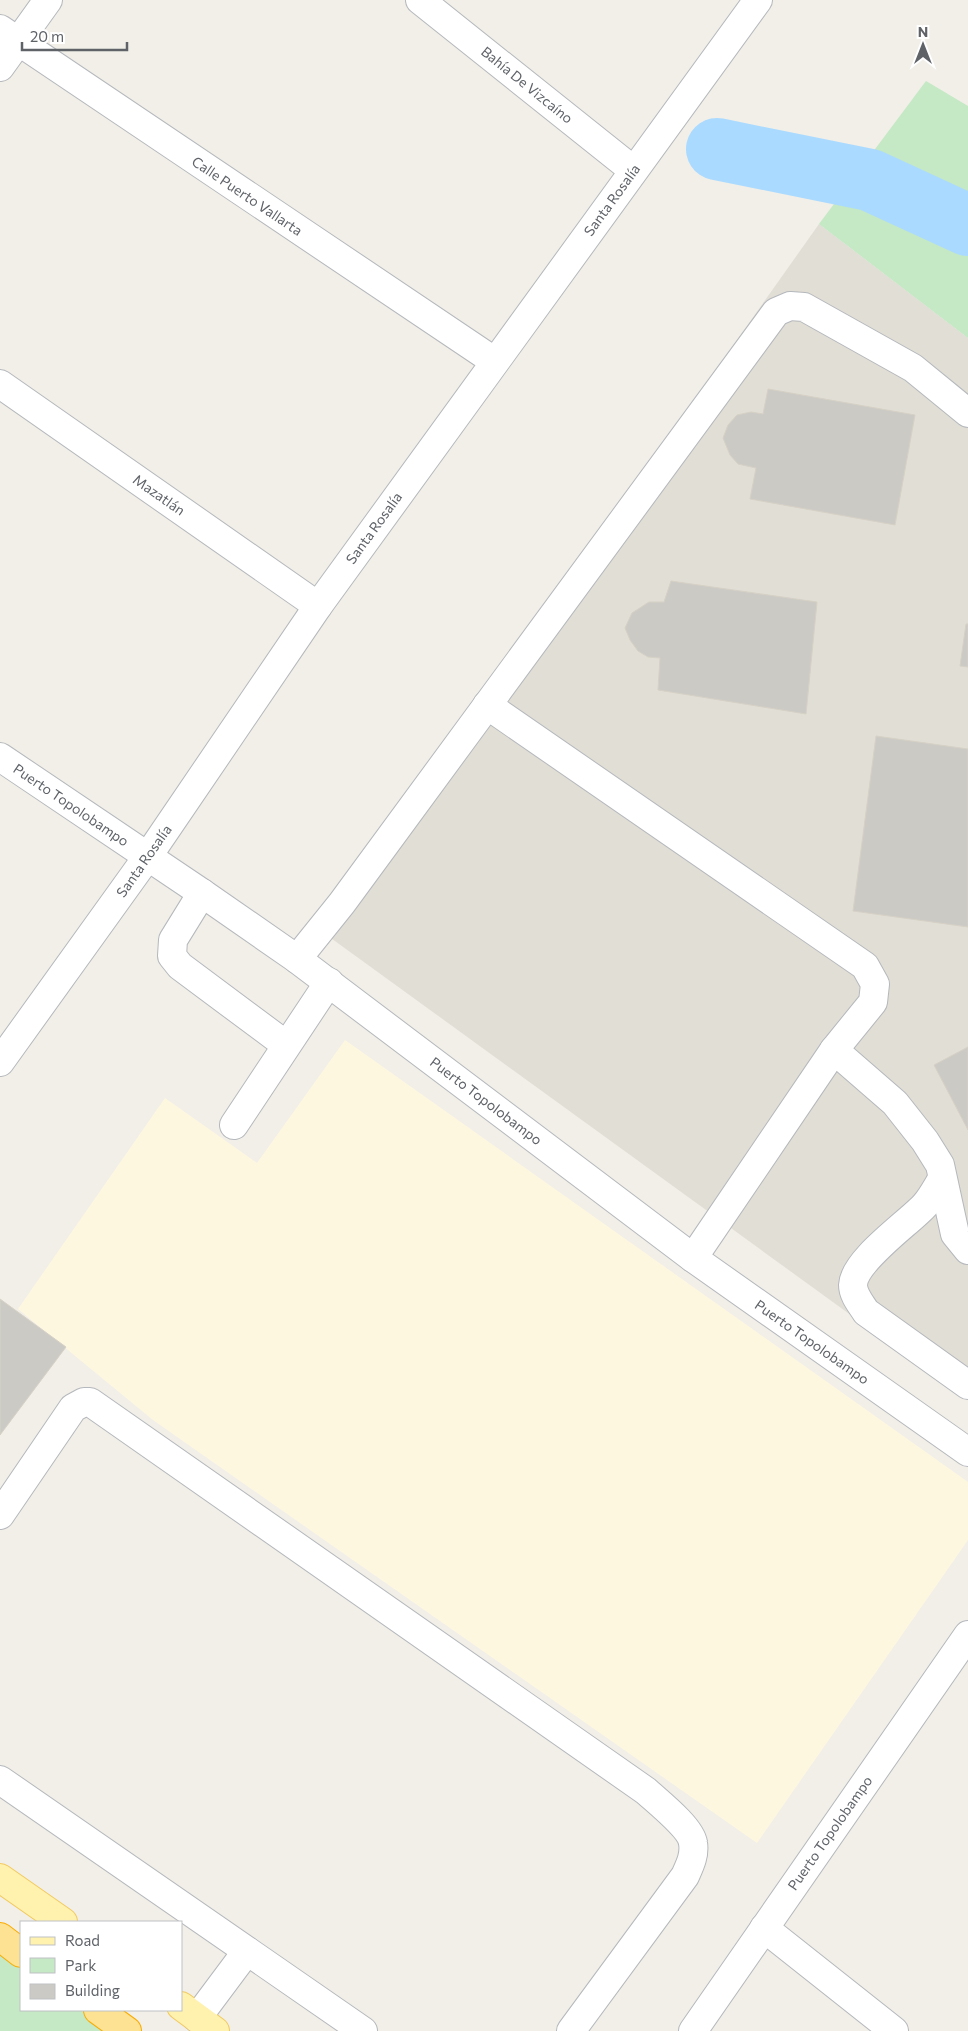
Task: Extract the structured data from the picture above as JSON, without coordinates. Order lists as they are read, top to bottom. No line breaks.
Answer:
{"streets":{"street":["Bahía De Vizcaíno","Calle Puerto Vallarta","Santa Rosalía","Mazatlán","Puerto Topolobampo"]},"crossings":[["Bahía De Vizcaíno","Santa Rosalía"],["Calle Puerto Vallarta","Santa Rosalía"],["Santa Rosalía","Mazatlán"],["Santa Rosalía","Puerto Topolobampo"]],"legend":["Road","Park","Building"],"scale_bar":"20 m","north":"top"}
